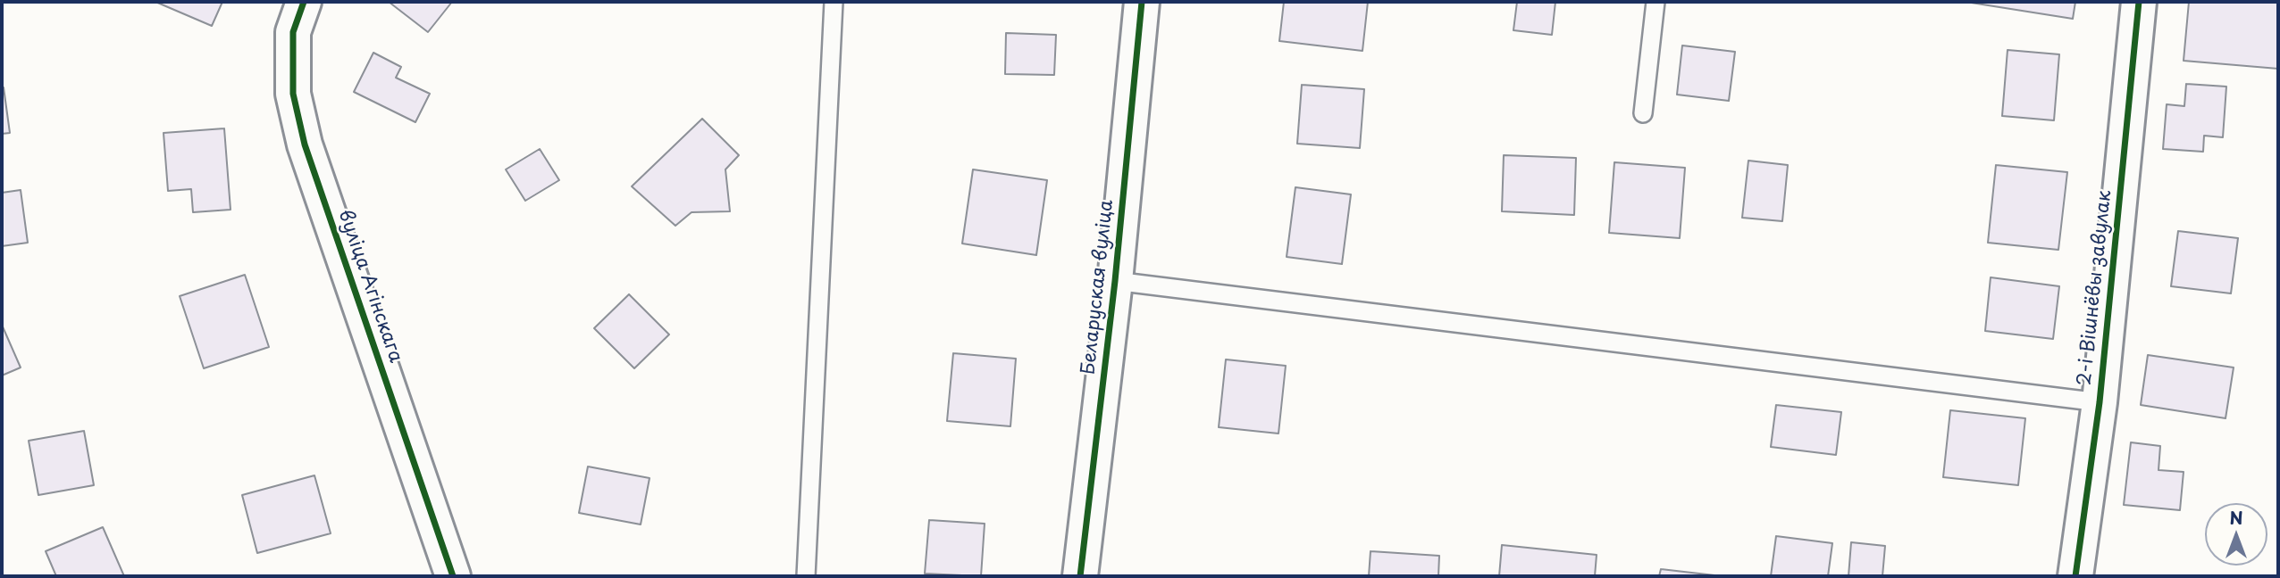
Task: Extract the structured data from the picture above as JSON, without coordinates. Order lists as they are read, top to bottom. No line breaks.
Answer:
{"streets":{"street":["вуліца Агінскага","Беларуская вуліца","2-і Вішнёвы завулак"]},"north":"top"}
